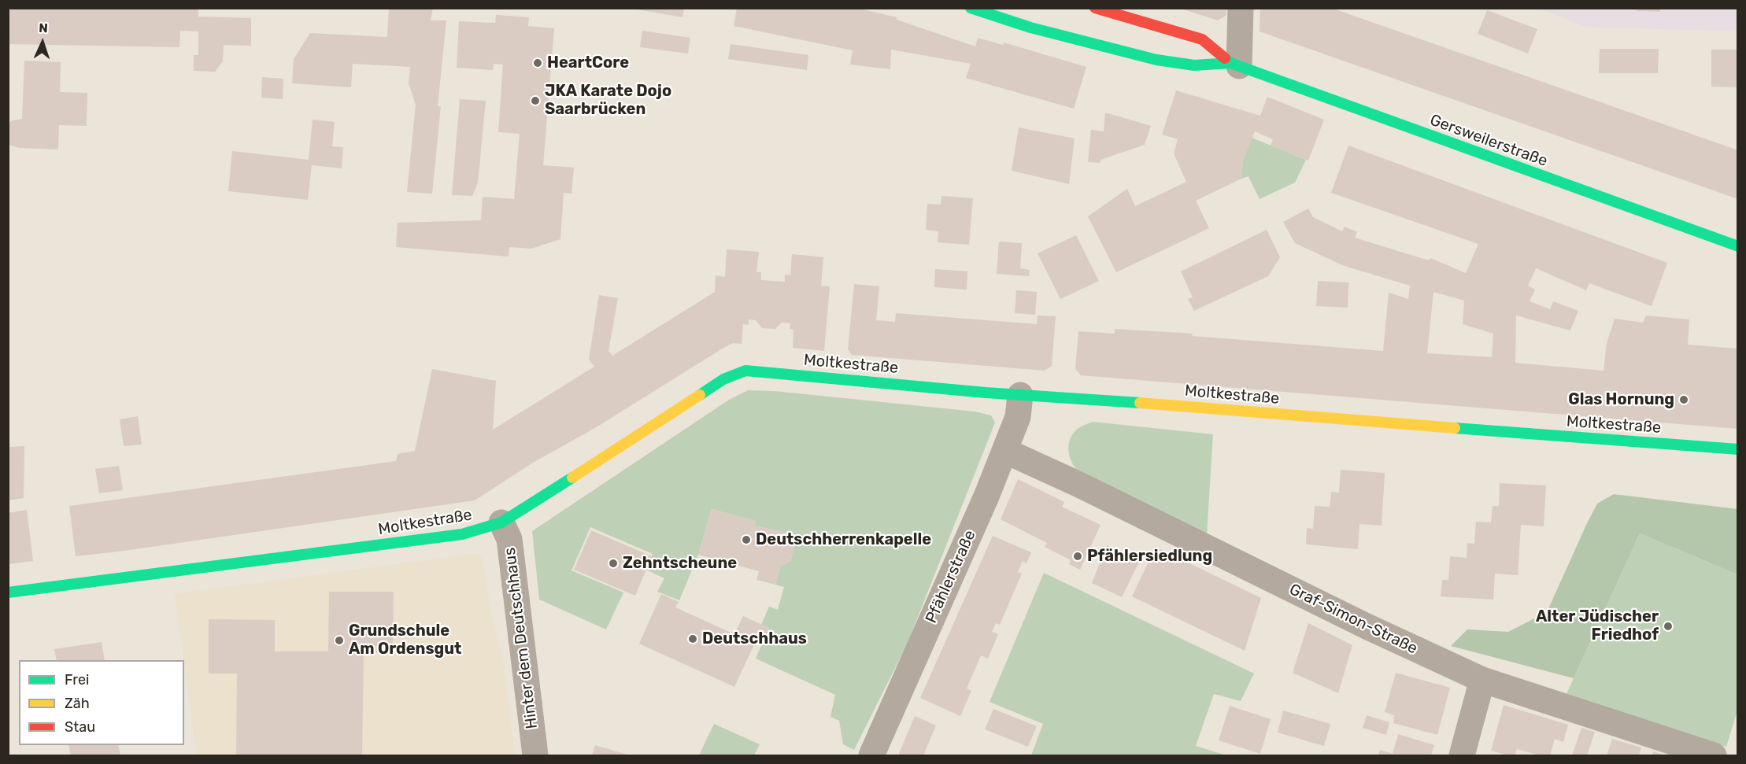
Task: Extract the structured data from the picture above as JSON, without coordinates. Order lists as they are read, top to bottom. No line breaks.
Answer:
{"streets":{"street":["Gersweilerstraße","Moltkestraße","Pfählerstraße","Graf-Simon-Straße","Hinter dem Deutschhaus"]},"crossings":[["Moltkestraße","Pfählerstraße"],["Moltkestraße","Hinter dem Deutschhaus"],["Pfählerstraße","Graf-Simon-Straße"]],"places":["HeartCore","JKA Karate Dojo Saarbrücken","Glas Hornung","Deutschherrenkapelle","Pfählersiedlung","Zehntscheune","Alter Jüdischer Friedhof","Deutschhaus","Grundschule Am Ordensgut"],"legend":["Frei","Zäh","Stau"],"north":"top"}
